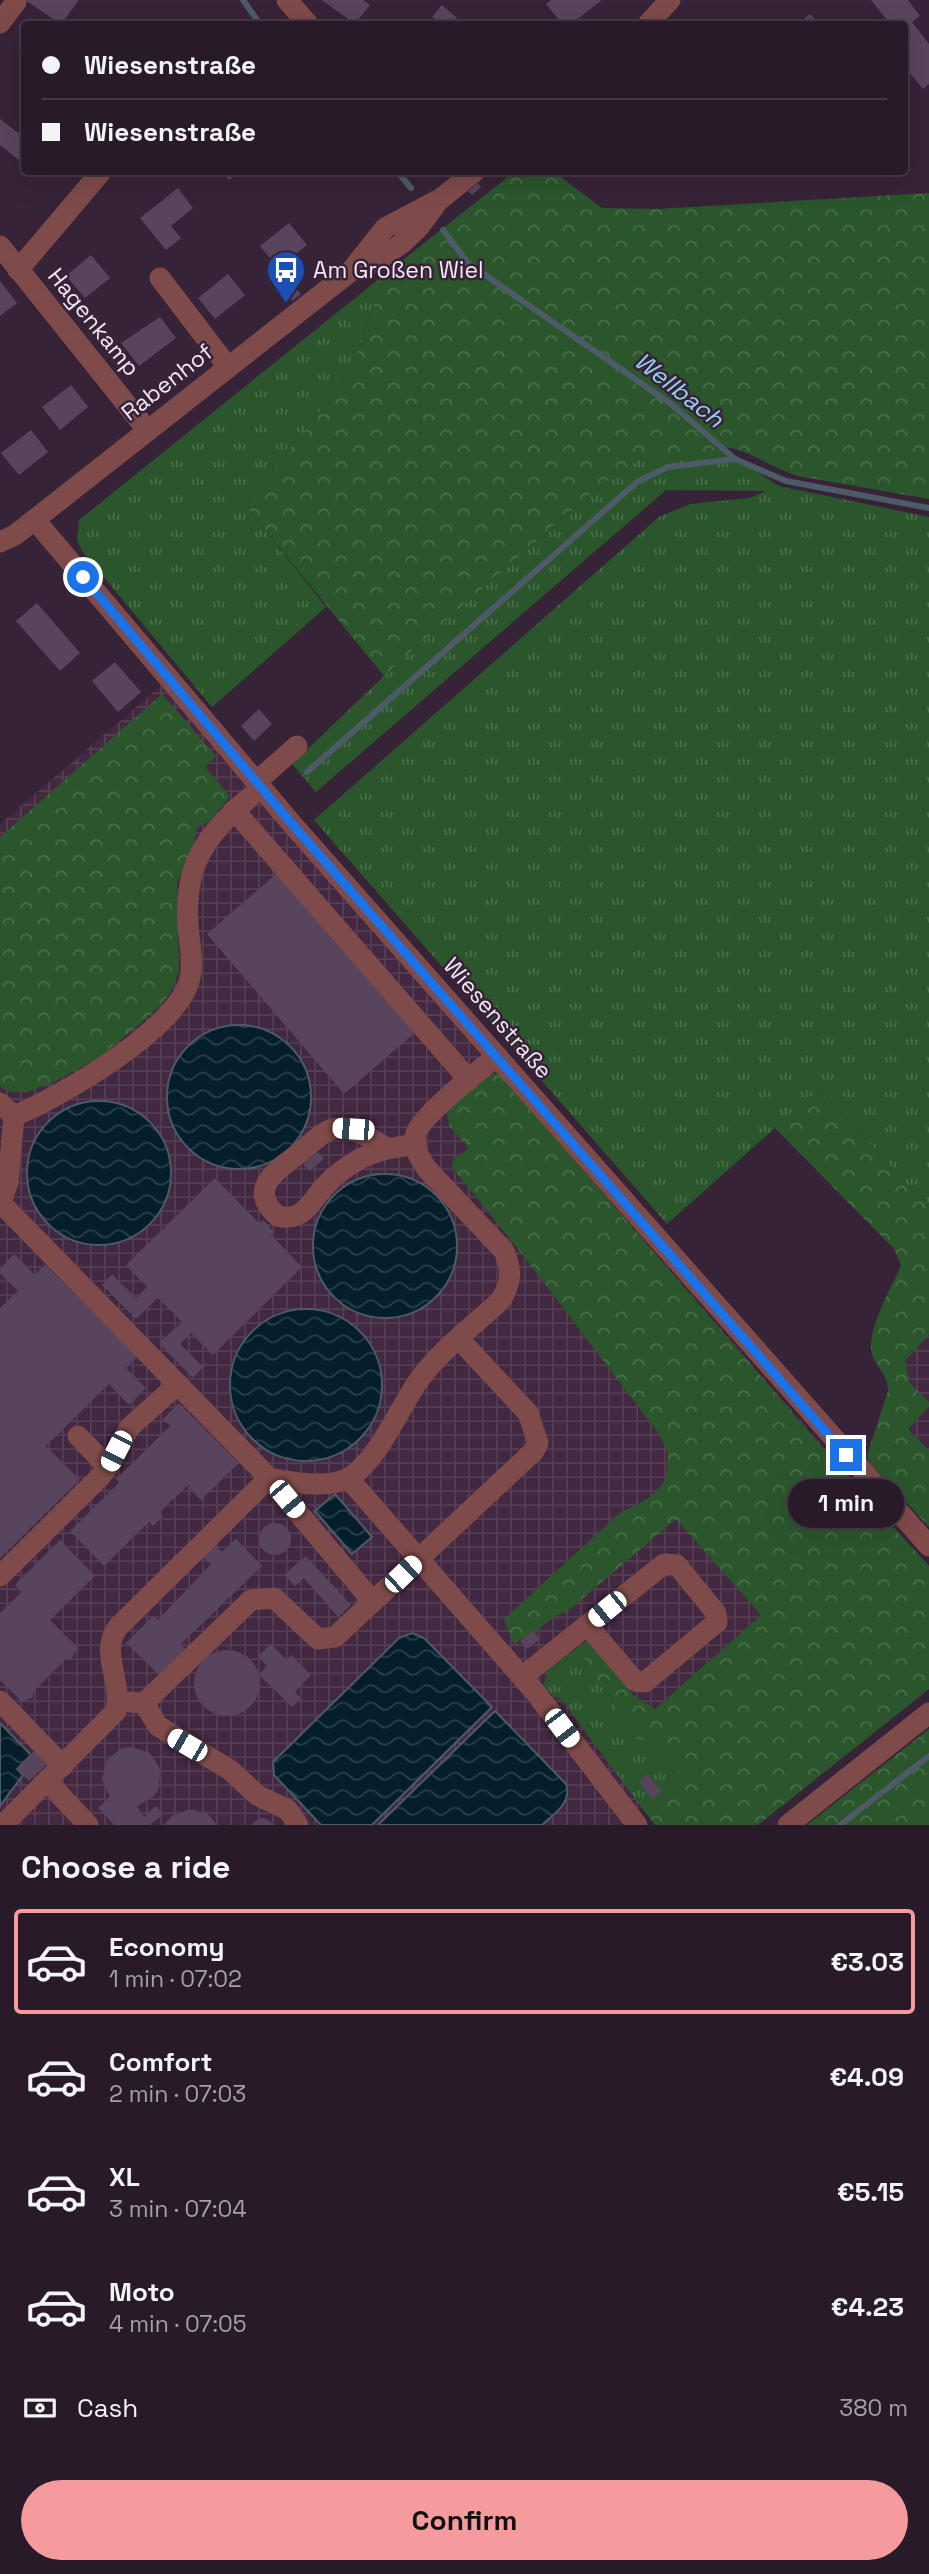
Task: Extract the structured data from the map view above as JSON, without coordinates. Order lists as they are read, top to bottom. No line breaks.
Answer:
{"streets":{"street":["Hagenkamp","Rabenhof","Wiesenstraße"]},"crossings":[["Hagenkamp","Rabenhof"],["Rabenhof","Wiesenstraße"]],"water":["Wellbach"],"places":{"bus stop":["Am Großen Wiel"]},"page":{"banner":["Wiesenstraße","Wiesenstraße"],"bubble":"1 min","heading":"Choose a ride","list":[{"name":"Economy","note":"1 min · 07:02","value":"€3.03"},{"name":"Comfort","note":"2 min · 07:03","value":"€4.09"},{"name":"XL","note":"3 min · 07:04","value":"€5.15"},{"name":"Moto","note":"4 min · 07:05","value":"€4.23"}],"pay":["Cash","380 m"],"buttons":"Confirm"}}
